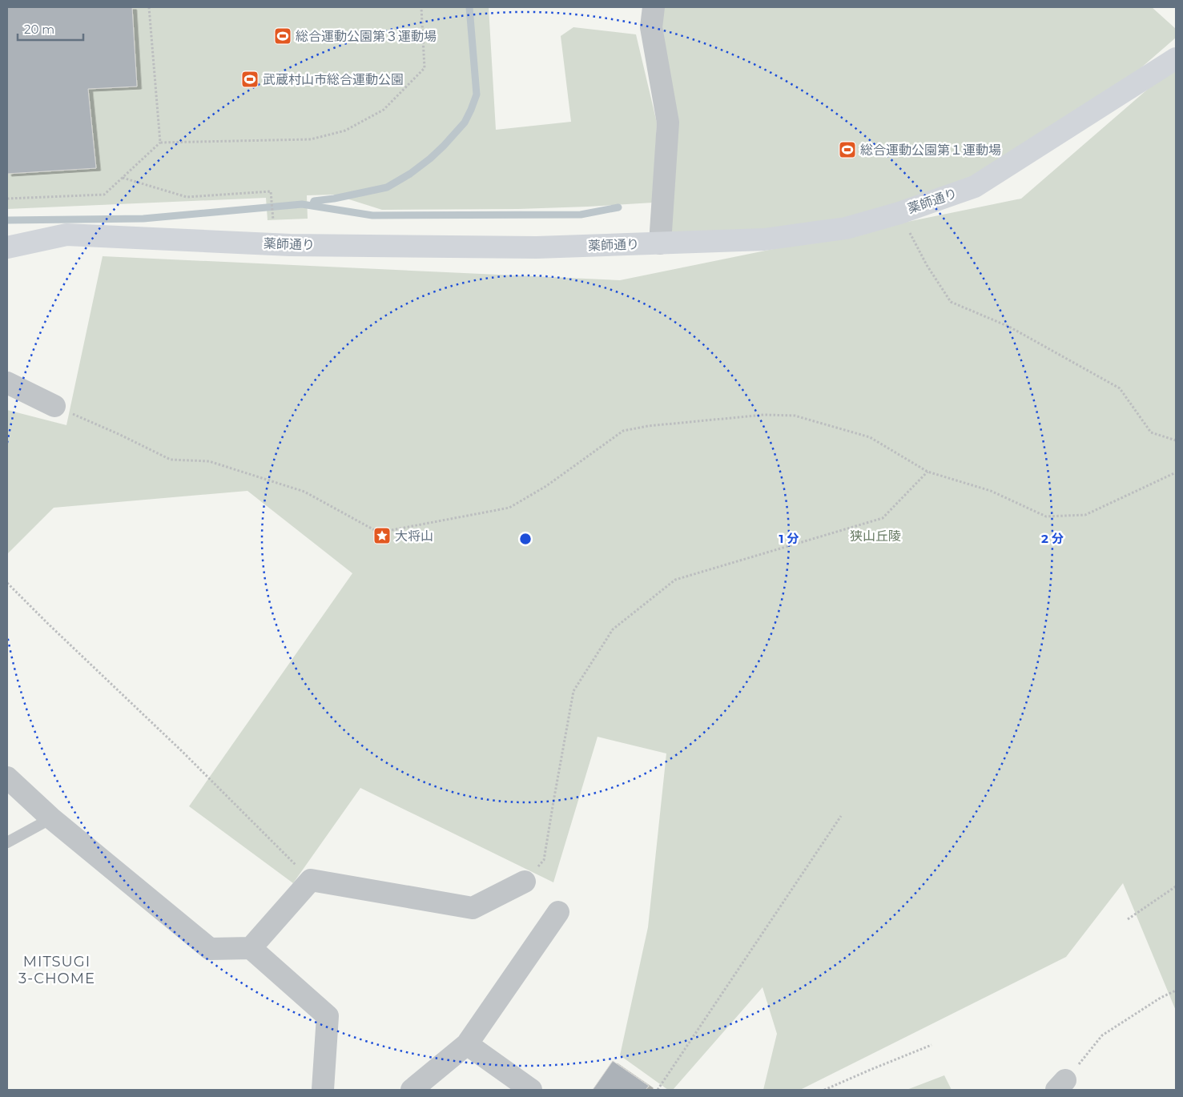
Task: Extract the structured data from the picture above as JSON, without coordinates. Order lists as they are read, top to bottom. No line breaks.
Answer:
{"streets":{"street":["薬師通り"]},"districts":["MITSUGI 3-CHOME"],"parks":["狭山丘陵"],"places":{"sports":["総合運動公園第３運動場","武蔵村山市総合運動公園","総合運動公園第１運動場"],"place":["大将山"]},"scale_bar":"20 m","rings":["1 分","2 分"]}
